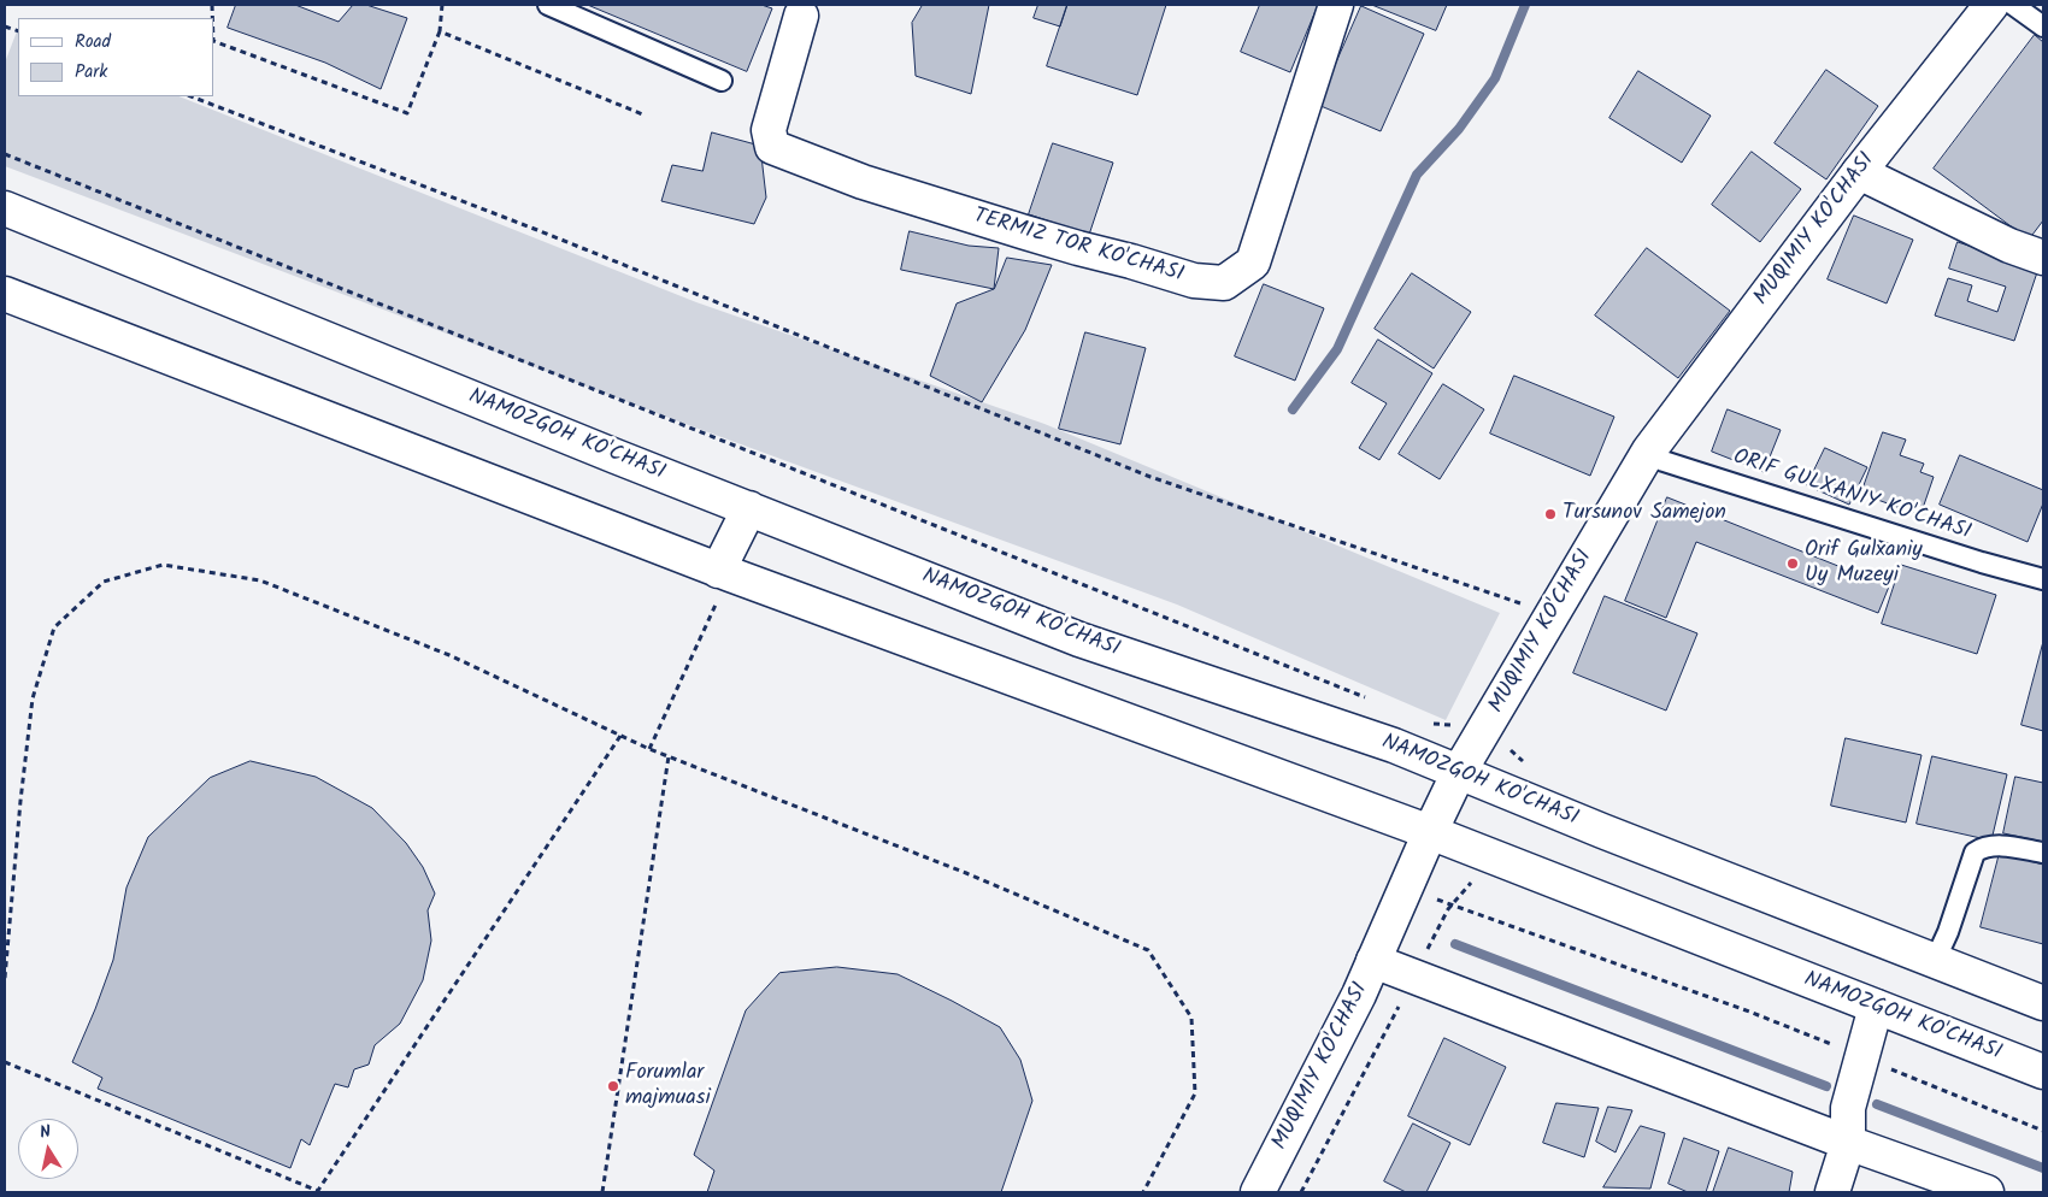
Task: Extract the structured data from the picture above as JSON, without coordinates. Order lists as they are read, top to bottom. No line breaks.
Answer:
{"streets":{"main road":["MUQIMIY KO'CHASI","TERMIZ TOR KO'CHASI","NAMOZGOH KO'CHASI"],"lane":["ORIF GULXANIY KO'CHASI"]},"crossings":[["MUQIMIY KO'CHASI","NAMOZGOH KO'CHASI"],["MUQIMIY KO'CHASI","ORIF GULXANIY KO'CHASI"]],"places":["Tursunov Samejon","Orif Gulxaniy Uy Muzeyi","Forumlar majmuasi"],"legend":["Road","Park"],"north":"top"}
